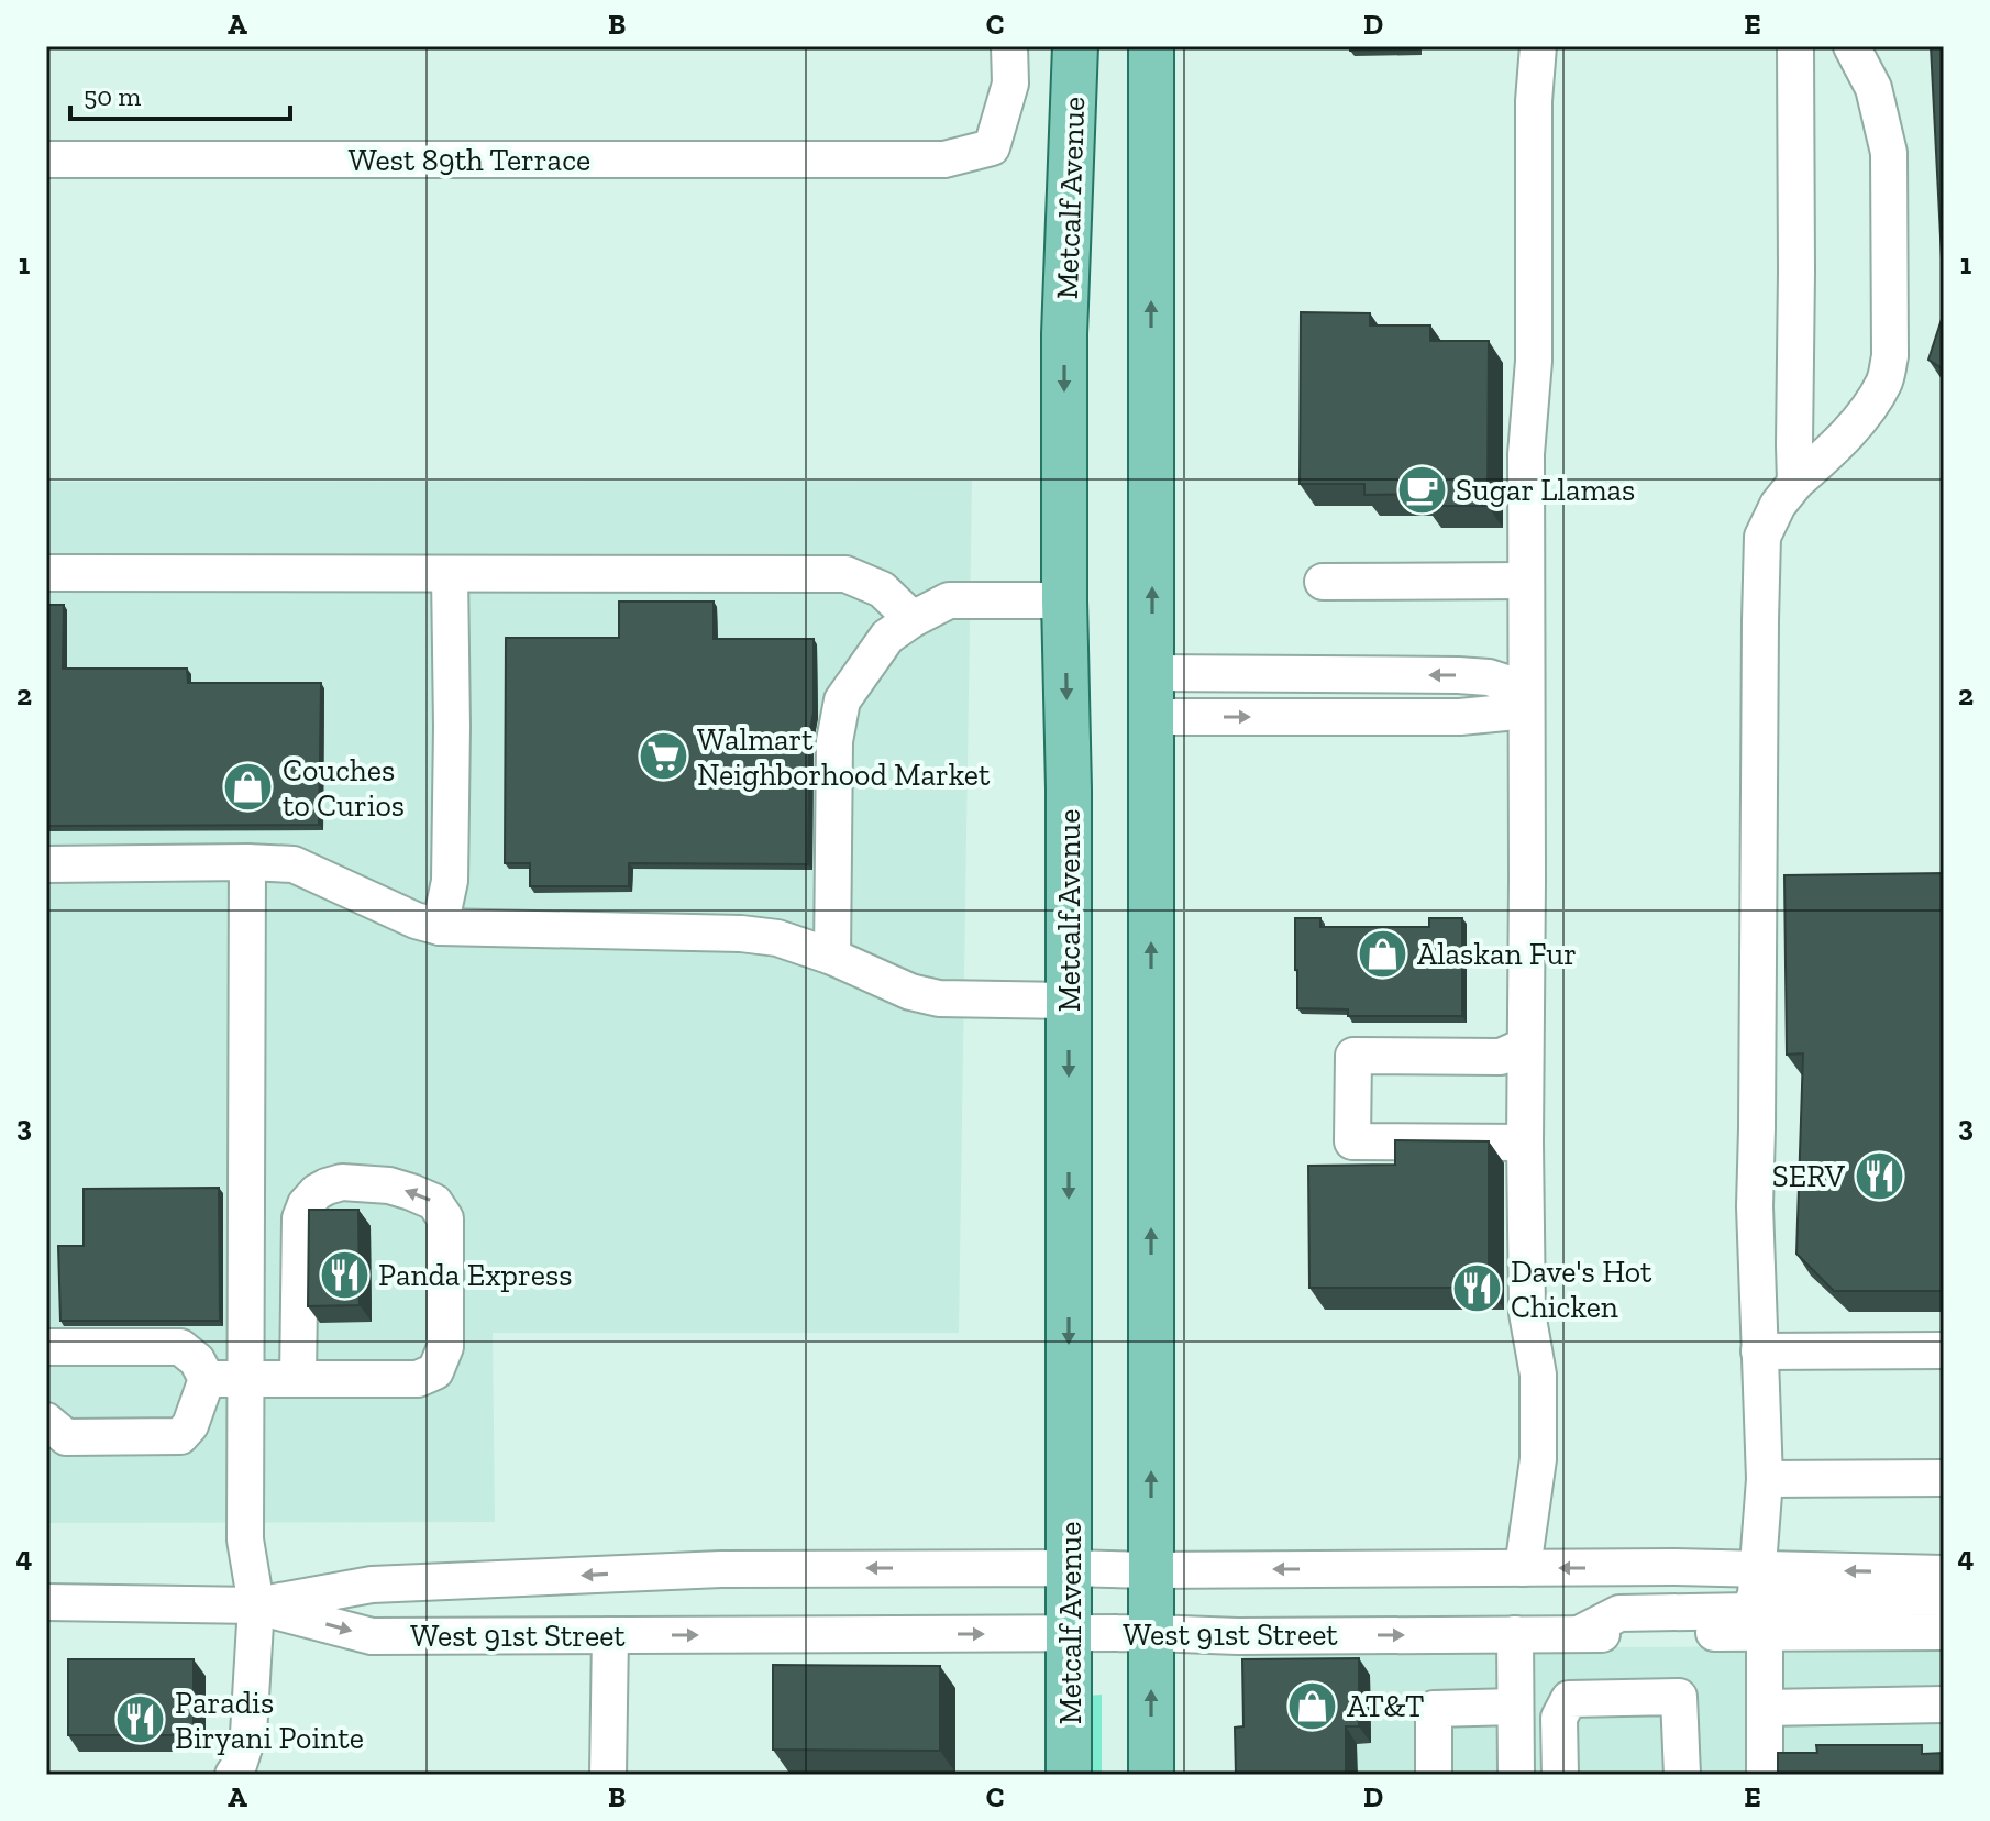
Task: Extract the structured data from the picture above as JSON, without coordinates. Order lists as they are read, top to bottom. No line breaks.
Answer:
{"streets":{"main road":["Metcalf Avenue"],"street":["West 89th Terrace","West 91st Street"]},"crossings":[["Metcalf Avenue","West 91st Street"]],"places":{"cafe":["Sugar Llamas"],"supermarket":["Walmart Neighborhood Market"],"shop":["Couches to Curios","Alaskan Fur","AT&T"],"restaurant":["SERV","Panda Express","Dave's Hot Chicken","Paradis Biryani Pointe"]},"scale_bar":"50 m","grid":{"columns":["A","B","C","D","E"],"rows":["1","2","3","4"]}}
